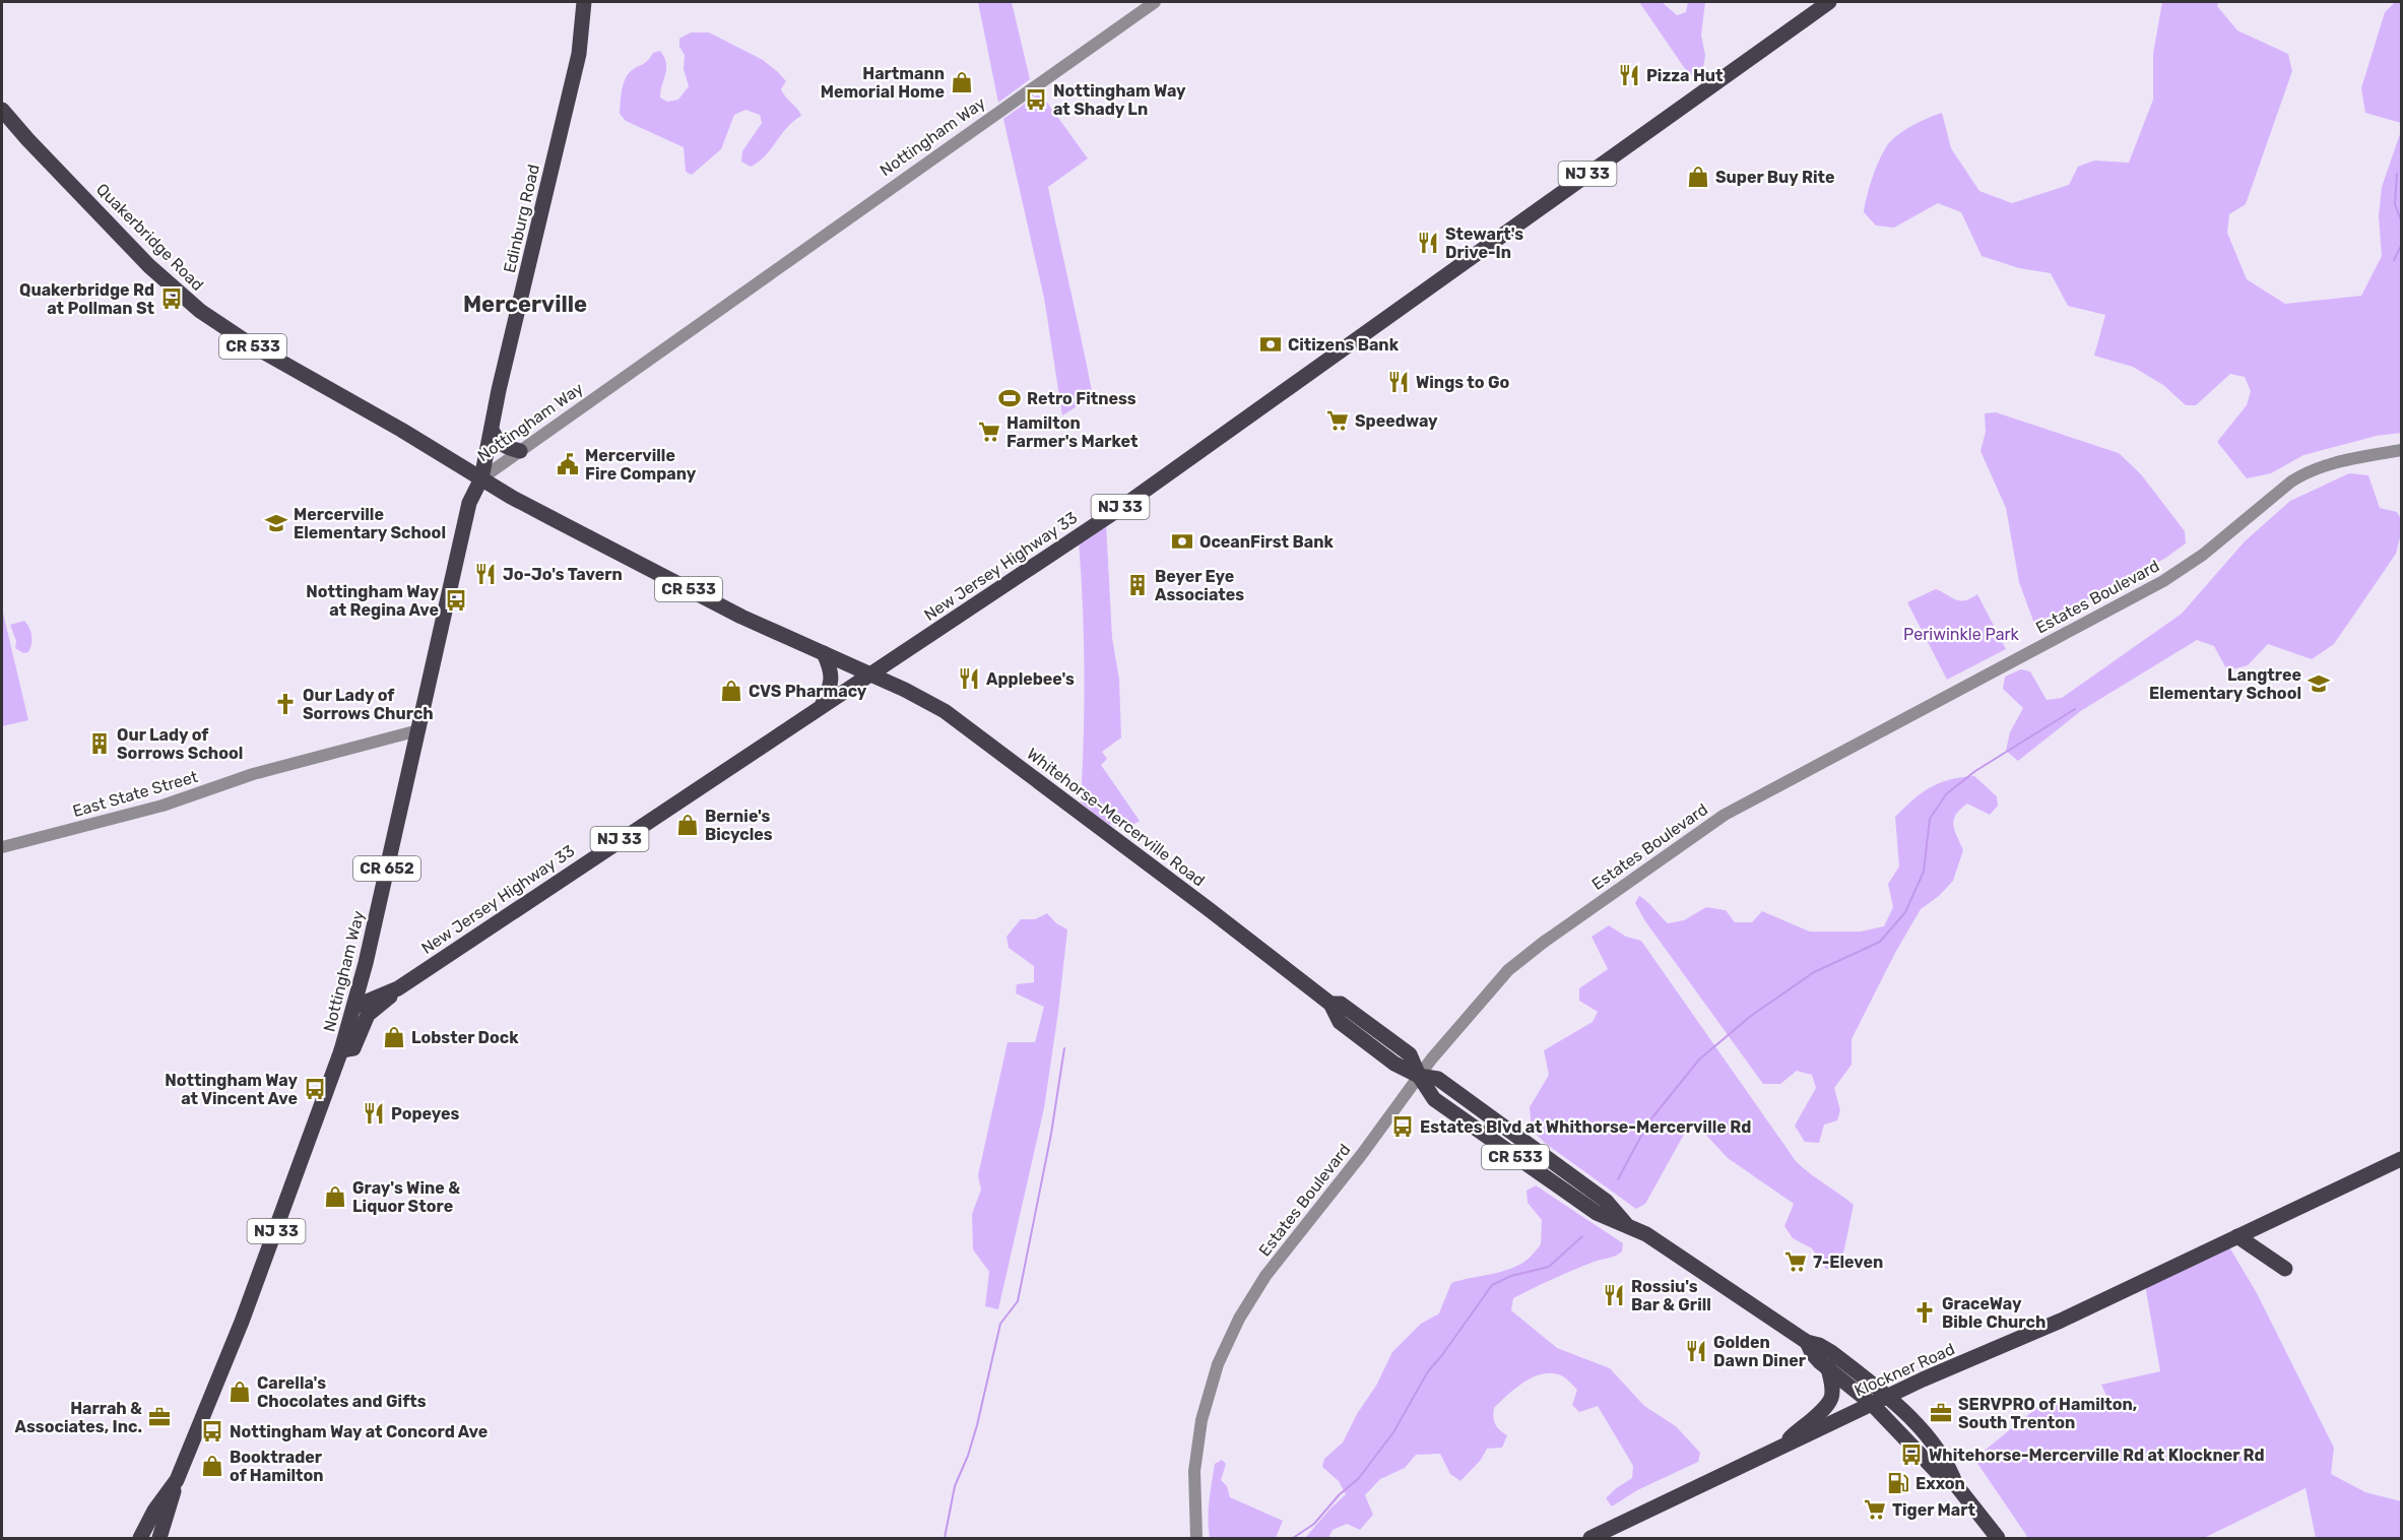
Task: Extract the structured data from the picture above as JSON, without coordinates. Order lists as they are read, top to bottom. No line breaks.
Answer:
{"streets":{"main road":["Nottingham Way","NJ 33","Edinburg Road","Quakerbridge Road","CR 533","New Jersey Highway 33","Whitehorse-Mercerville Road","CR 652","Klockner Road"],"street":["Estates Boulevard","East State Street"]},"crossings":[["Nottingham Way","Edinburg Road"],["Nottingham Way","Quakerbridge Road"],["Nottingham Way","CR 533"],["Nottingham Way","New Jersey Highway 33"],["Nottingham Way","East State Street"],["Edinburg Road","Quakerbridge Road"],["Edinburg Road","CR 533"],["Quakerbridge Road","CR 533"],["CR 533","New Jersey Highway 33"],["CR 533","Estates Boulevard"],["CR 533","Whitehorse-Mercerville Road"],["CR 533","Klockner Road"],["New Jersey Highway 33","Whitehorse-Mercerville Road"],["Estates Boulevard","Whitehorse-Mercerville Road"]],"districts":["Mercerville"],"parks":["Periwinkle Park"],"places":{"restaurant":["Pizza Hut","Stewart's Drive-In","Wings to Go","Jo-Jo's Tavern","Applebee's","Popeyes","Rossiu's Bar & Grill","Golden Dawn Diner"],"shop":["Hartmann Memorial Home","Super Buy Rite","CVS Pharmacy","Bernie's Bicycles","Lobster Dock","Gray's Wine & Liquor Store","Carella's Chocolates and Gifts","Booktrader of Hamilton"],"bus stop":["Nottingham Way at Shady Ln","Quakerbridge Rd at Pollman St","Nottingham Way at Regina Ave","Nottingham Way at Vincent Ave","Estates Blvd at Whithorse-Mercerville Rd","Nottingham Way at Concord Ave","Whitehorse-Mercerville Rd at Klockner Rd"],"bank":["Citizens Bank","OceanFirst Bank"],"sports":["Retro Fitness"],"supermarket":["Speedway","Hamilton Farmer's Market","7-Eleven","Tiger Mart"],"public building":["Mercerville Fire Company"],"school or university":["Mercerville Elementary School","Langtree Elementary School"],"building":["Beyer Eye Associates","Our Lady of Sorrows School"],"church":["Our Lady of Sorrows Church","GraceWay Bible Church"],"office":["SERVPRO of Hamilton, South Trenton","Harrah & Associates, Inc."],"fuel station":["Exxon"]}}
